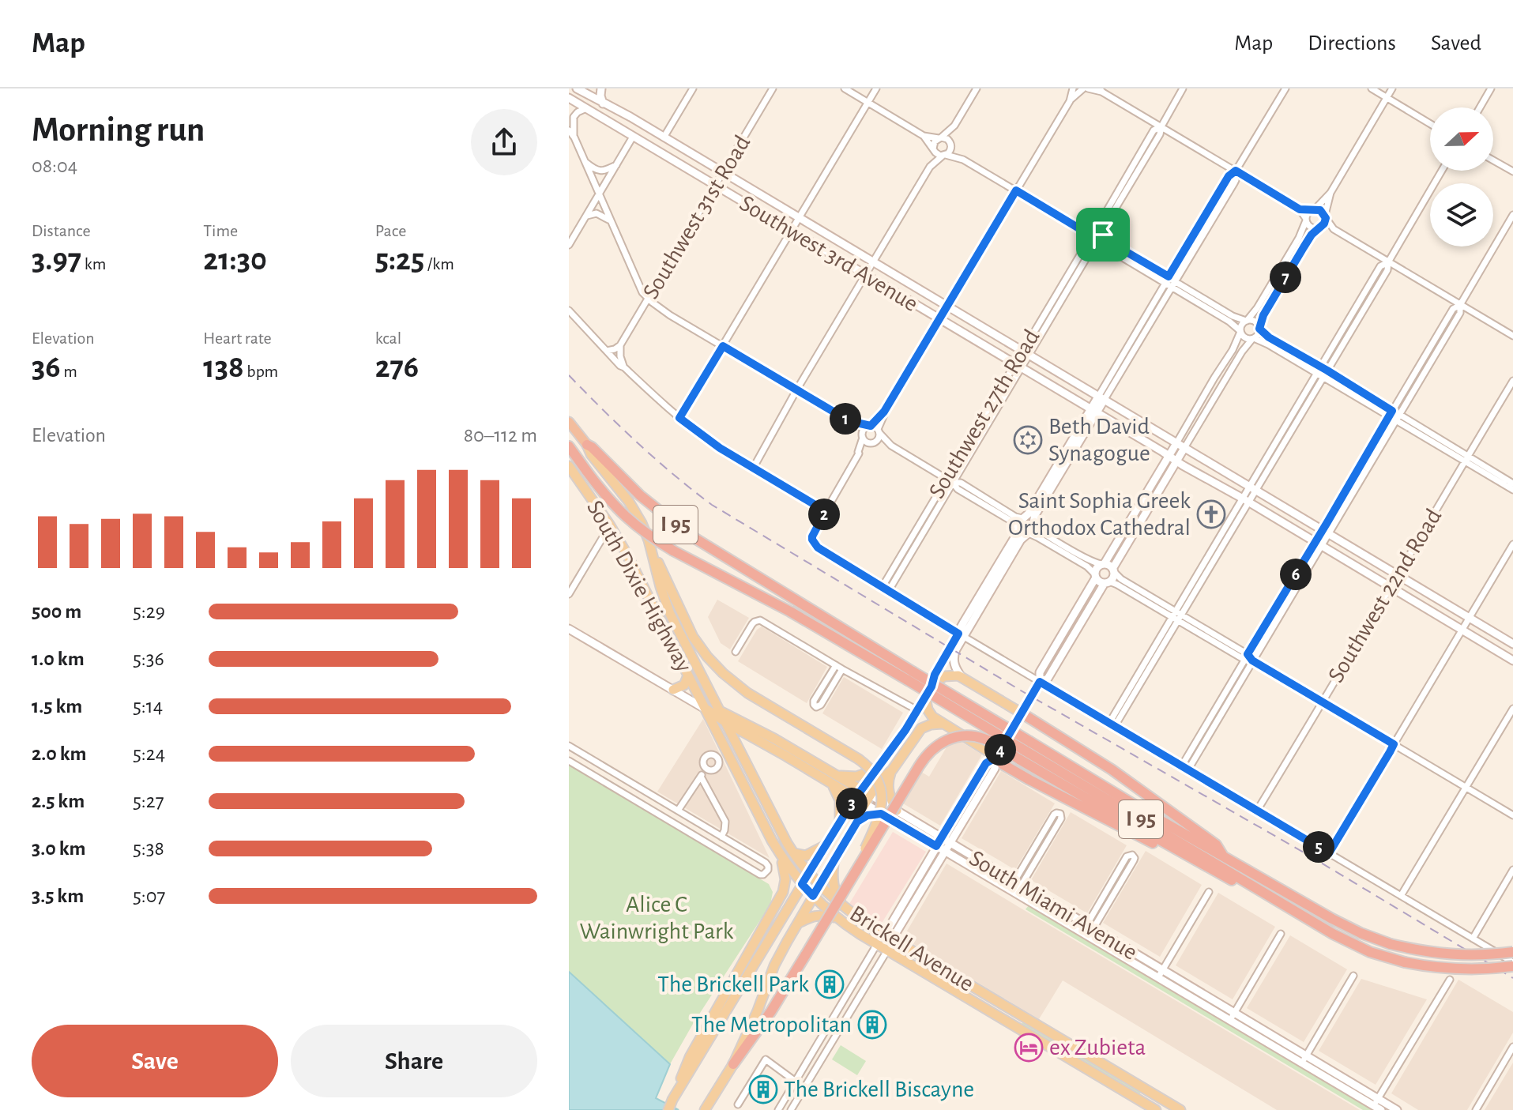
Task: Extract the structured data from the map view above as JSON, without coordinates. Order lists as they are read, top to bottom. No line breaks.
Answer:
{"streets":{"highway":["I 95","South Dixie Highway"],"main road":["Southwest 3rd Avenue","South Miami Avenue","Brickell Avenue"],"street":["Southwest 31st Road","Southwest 27th Road","Southwest 22nd Road"]},"crossings":[["Southwest 31st Road","Southwest 3rd Avenue"],["Southwest 3rd Avenue","Southwest 27th Road"],["Southwest 3rd Avenue","Southwest 22nd Road"],["I 95","South Dixie Highway"],["South Dixie Highway","South Miami Avenue"],["South Dixie Highway","Brickell Avenue"],["South Miami Avenue","Brickell Avenue"]],"parks":["Alice C Wainwright Park"],"places":{"synagogue":["Beth David Synagogue"],"church":["Saint Sophia Greek Orthodox Cathedral"],"building":["The Brickell Park","The Metropolitan","The Brickell Biscayne"],"hotel":["ex Zubieta"]},"north":"right","page":{"header":"Map","nav":["Map","Directions","Saved"],"heading":["Morning run","08:04"],"stats":[["Distance","3.97 km"],["Time","21:30"],["Pace","5:25 /km"],["Elevation","36 m"],["Heart rate","138 bpm"],["kcal","276"]],"pins":["7","1","2","6","4","3","5"],"chart":["Elevation","80–112 m"],"list":[{"name":"500 m","note":"5:29"},{"name":"1.0 km","note":"5:36"},{"name":"1.5 km","note":"5:14"},{"name":"2.0 km","note":"5:24"},{"name":"2.5 km","note":"5:27"},{"name":"3.0 km","note":"5:38"},{"name":"3.5 km","note":"5:07"}],"buttons":["Save","Share"]}}
